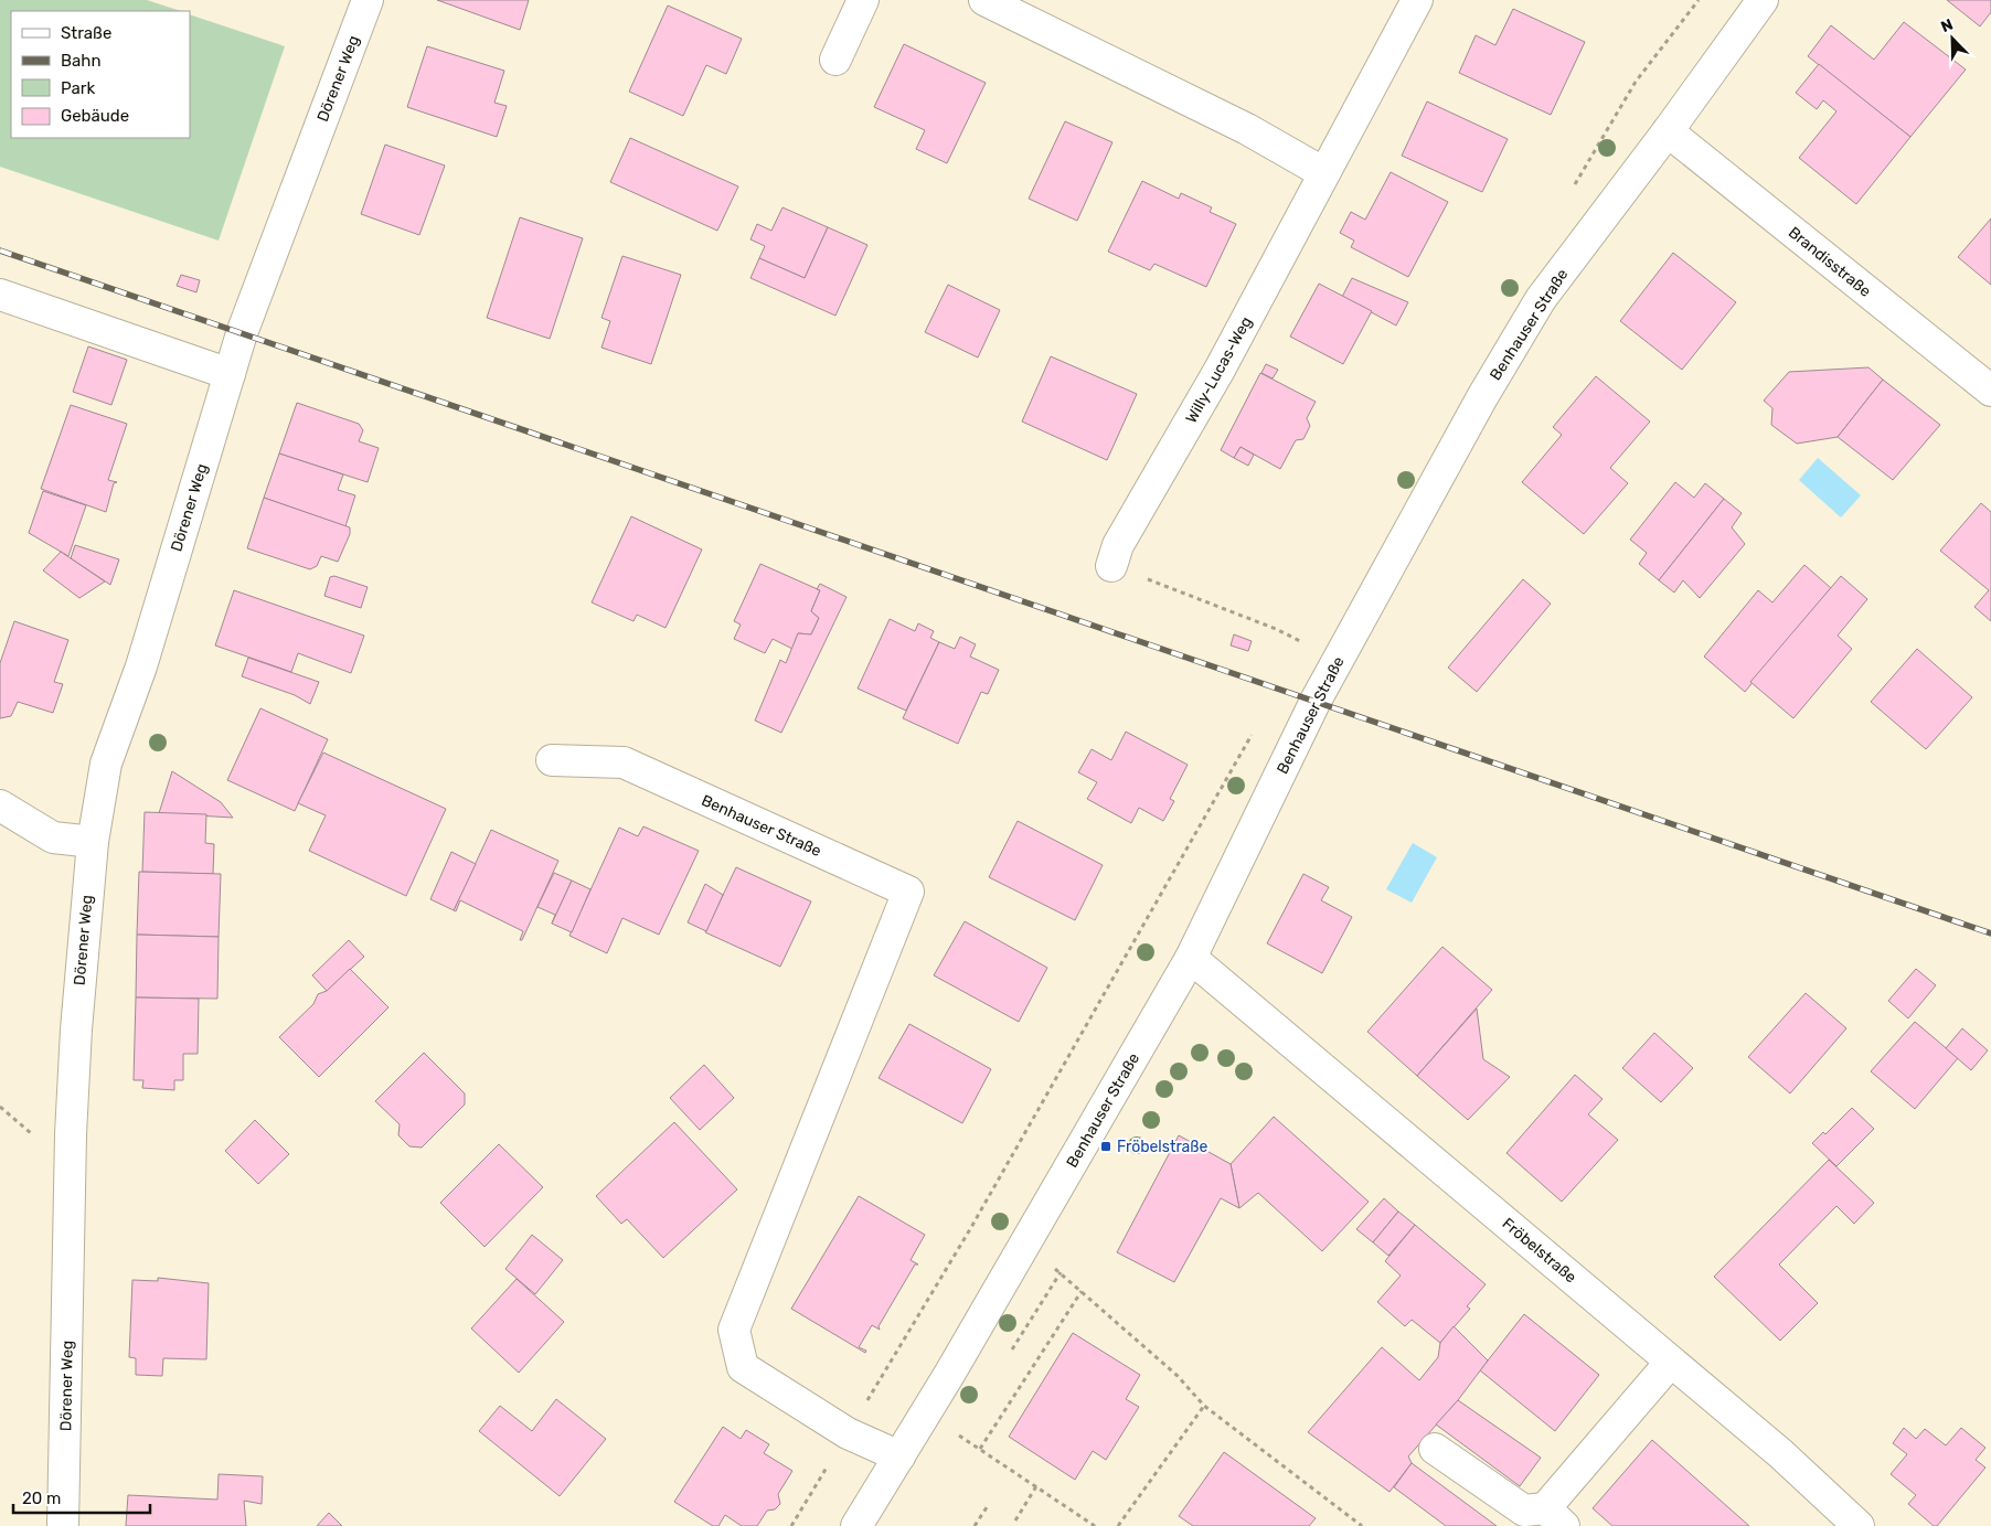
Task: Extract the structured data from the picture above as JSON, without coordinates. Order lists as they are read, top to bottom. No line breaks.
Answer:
{"streets":{"street":["Dörener Weg","Brandisstraße","Benhauser Straße","Willy-Lucas-Weg","Fröbelstraße"]},"crossings":[["Brandisstraße","Benhauser Straße"],["Benhauser Straße","Fröbelstraße"]],"places":{"transit":["Fröbelstraße"]},"legend":["Straße","Bahn","Park","Gebäude"],"scale_bar":"20 m","north":"top left"}
